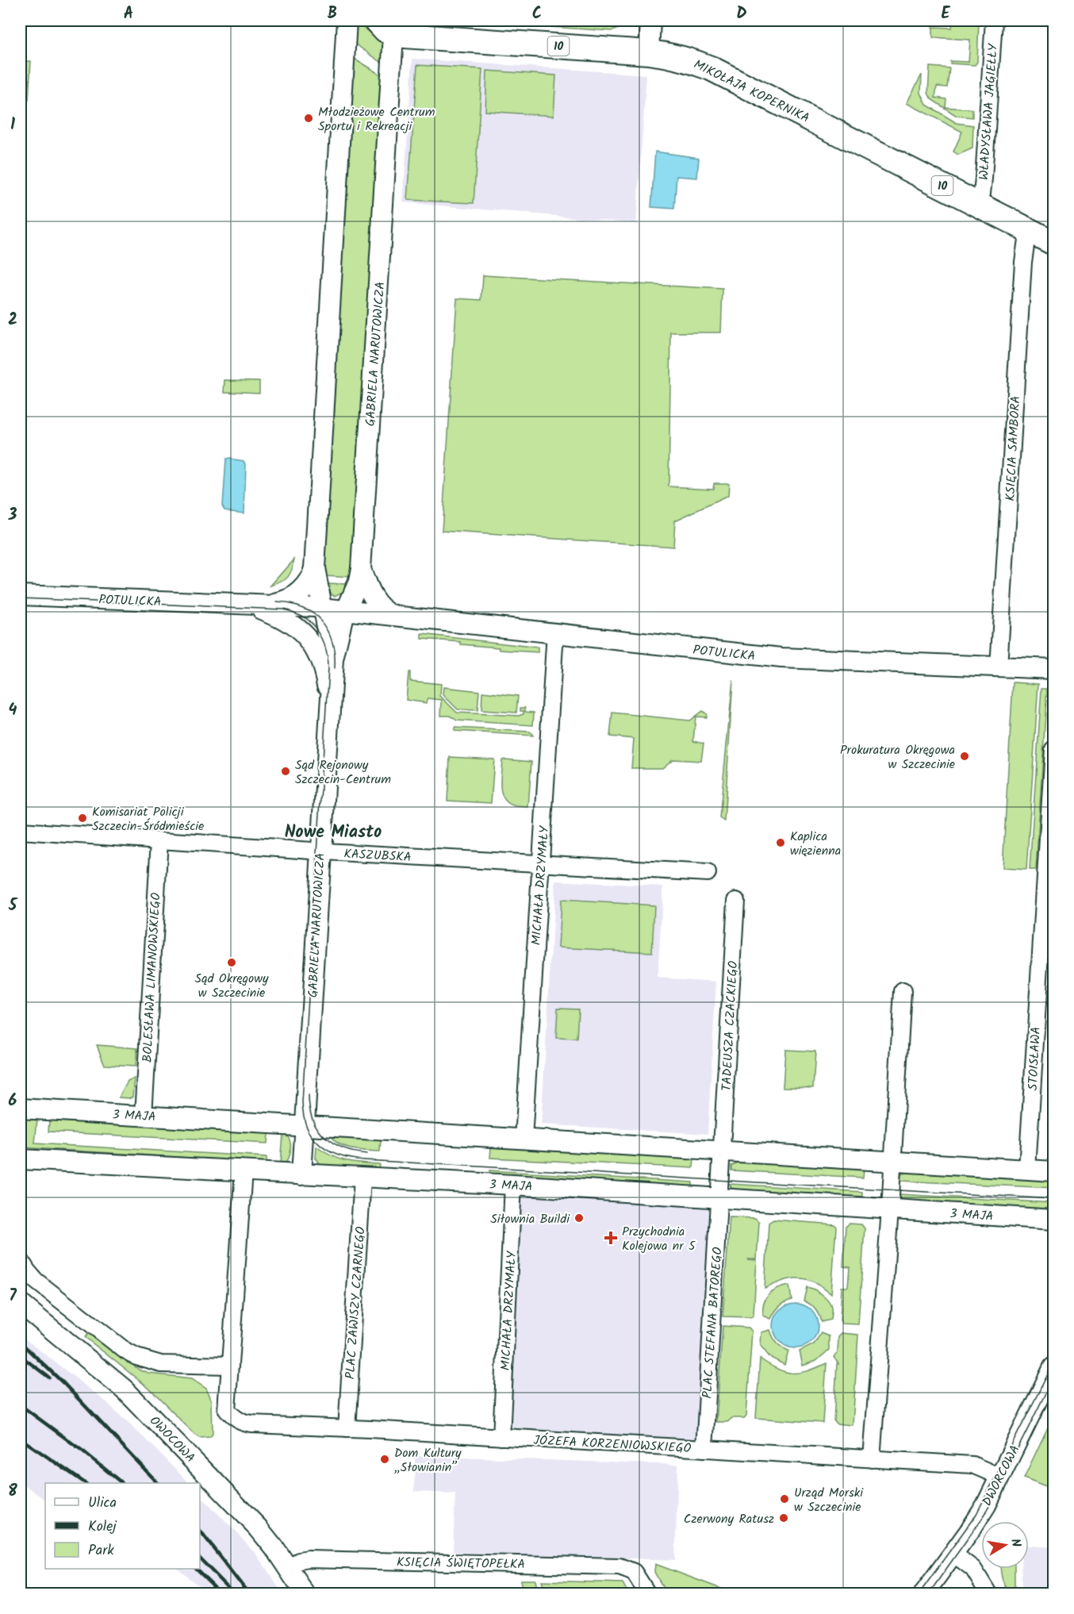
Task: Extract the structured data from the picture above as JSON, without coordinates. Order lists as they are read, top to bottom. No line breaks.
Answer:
{"streets":{"main road":["10","MIKOŁAJA KOPERNIKA"],"street":["WŁADYSŁAWA JAGIEŁŁY","GABRIELA NARUTOWICZA","KSIĘCIA SAMBORA","POTULICKA","KASZUBSKA","MICHAŁA DRZYMAŁY","BOLESŁAWA LIMANOWSKIEGO","TADEUSZA CZACKIEGO","STOISŁAWA","3 MAJA","PLAC ZAWISZY CZARNEGO","PLAC STEFANA BATOREGO","OWOCOWA","JÓZEFA KORZENIOWSKIEGO","DWORCOWA","KSIĘCIA ŚWIĘTOPEŁKA"]},"crossings":[["MIKOŁAJA KOPERNIKA","WŁADYSŁAWA JAGIEŁŁY"],["MIKOŁAJA KOPERNIKA","GABRIELA NARUTOWICZA"],["MIKOŁAJA KOPERNIKA","KSIĘCIA SAMBORA"],["GABRIELA NARUTOWICZA","POTULICKA"],["GABRIELA NARUTOWICZA","KASZUBSKA"],["GABRIELA NARUTOWICZA","3 MAJA"],["KSIĘCIA SAMBORA","POTULICKA"],["POTULICKA","MICHAŁA DRZYMAŁY"],["KASZUBSKA","MICHAŁA DRZYMAŁY"],["KASZUBSKA","BOLESŁAWA LIMANOWSKIEGO"],["MICHAŁA DRZYMAŁY","3 MAJA"],["MICHAŁA DRZYMAŁY","JÓZEFA KORZENIOWSKIEGO"],["BOLESŁAWA LIMANOWSKIEGO","3 MAJA"],["TADEUSZA CZACKIEGO","3 MAJA"],["STOISŁAWA","3 MAJA"],["3 MAJA","PLAC ZAWISZY CZARNEGO"],["3 MAJA","PLAC STEFANA BATOREGO"],["PLAC ZAWISZY CZARNEGO","JÓZEFA KORZENIOWSKIEGO"],["PLAC STEFANA BATOREGO","JÓZEFA KORZENIOWSKIEGO"],["OWOCOWA","KSIĘCIA ŚWIĘTOPEŁKA"],["JÓZEFA KORZENIOWSKIEGO","DWORCOWA"]],"districts":["Nowe Miasto"],"places":{"other":["Młodzieżowe Centrum Sportu i Rekreacji","Prokuratura Okręgowa w Szczecinie","Sąd Rejonowy Szczecin-Centrum","Komisariat Policji Szczecin-Śródmieście","Kaplica więzienna","Sąd Okręgowy w Szczecinie","Siłownia Buildi","Dom Kultury „Słowianin”","Urząd Morski w Szczecinie","Czerwony Ratusz"],"health":["Przychodnia Kolejowa nr 5"]},"legend":["Ulica","Kolej","Park"],"north":"right","grid":{"columns":["A","B","C","D","E"],"rows":["1","2","3","4","5","6","7","8"]}}
